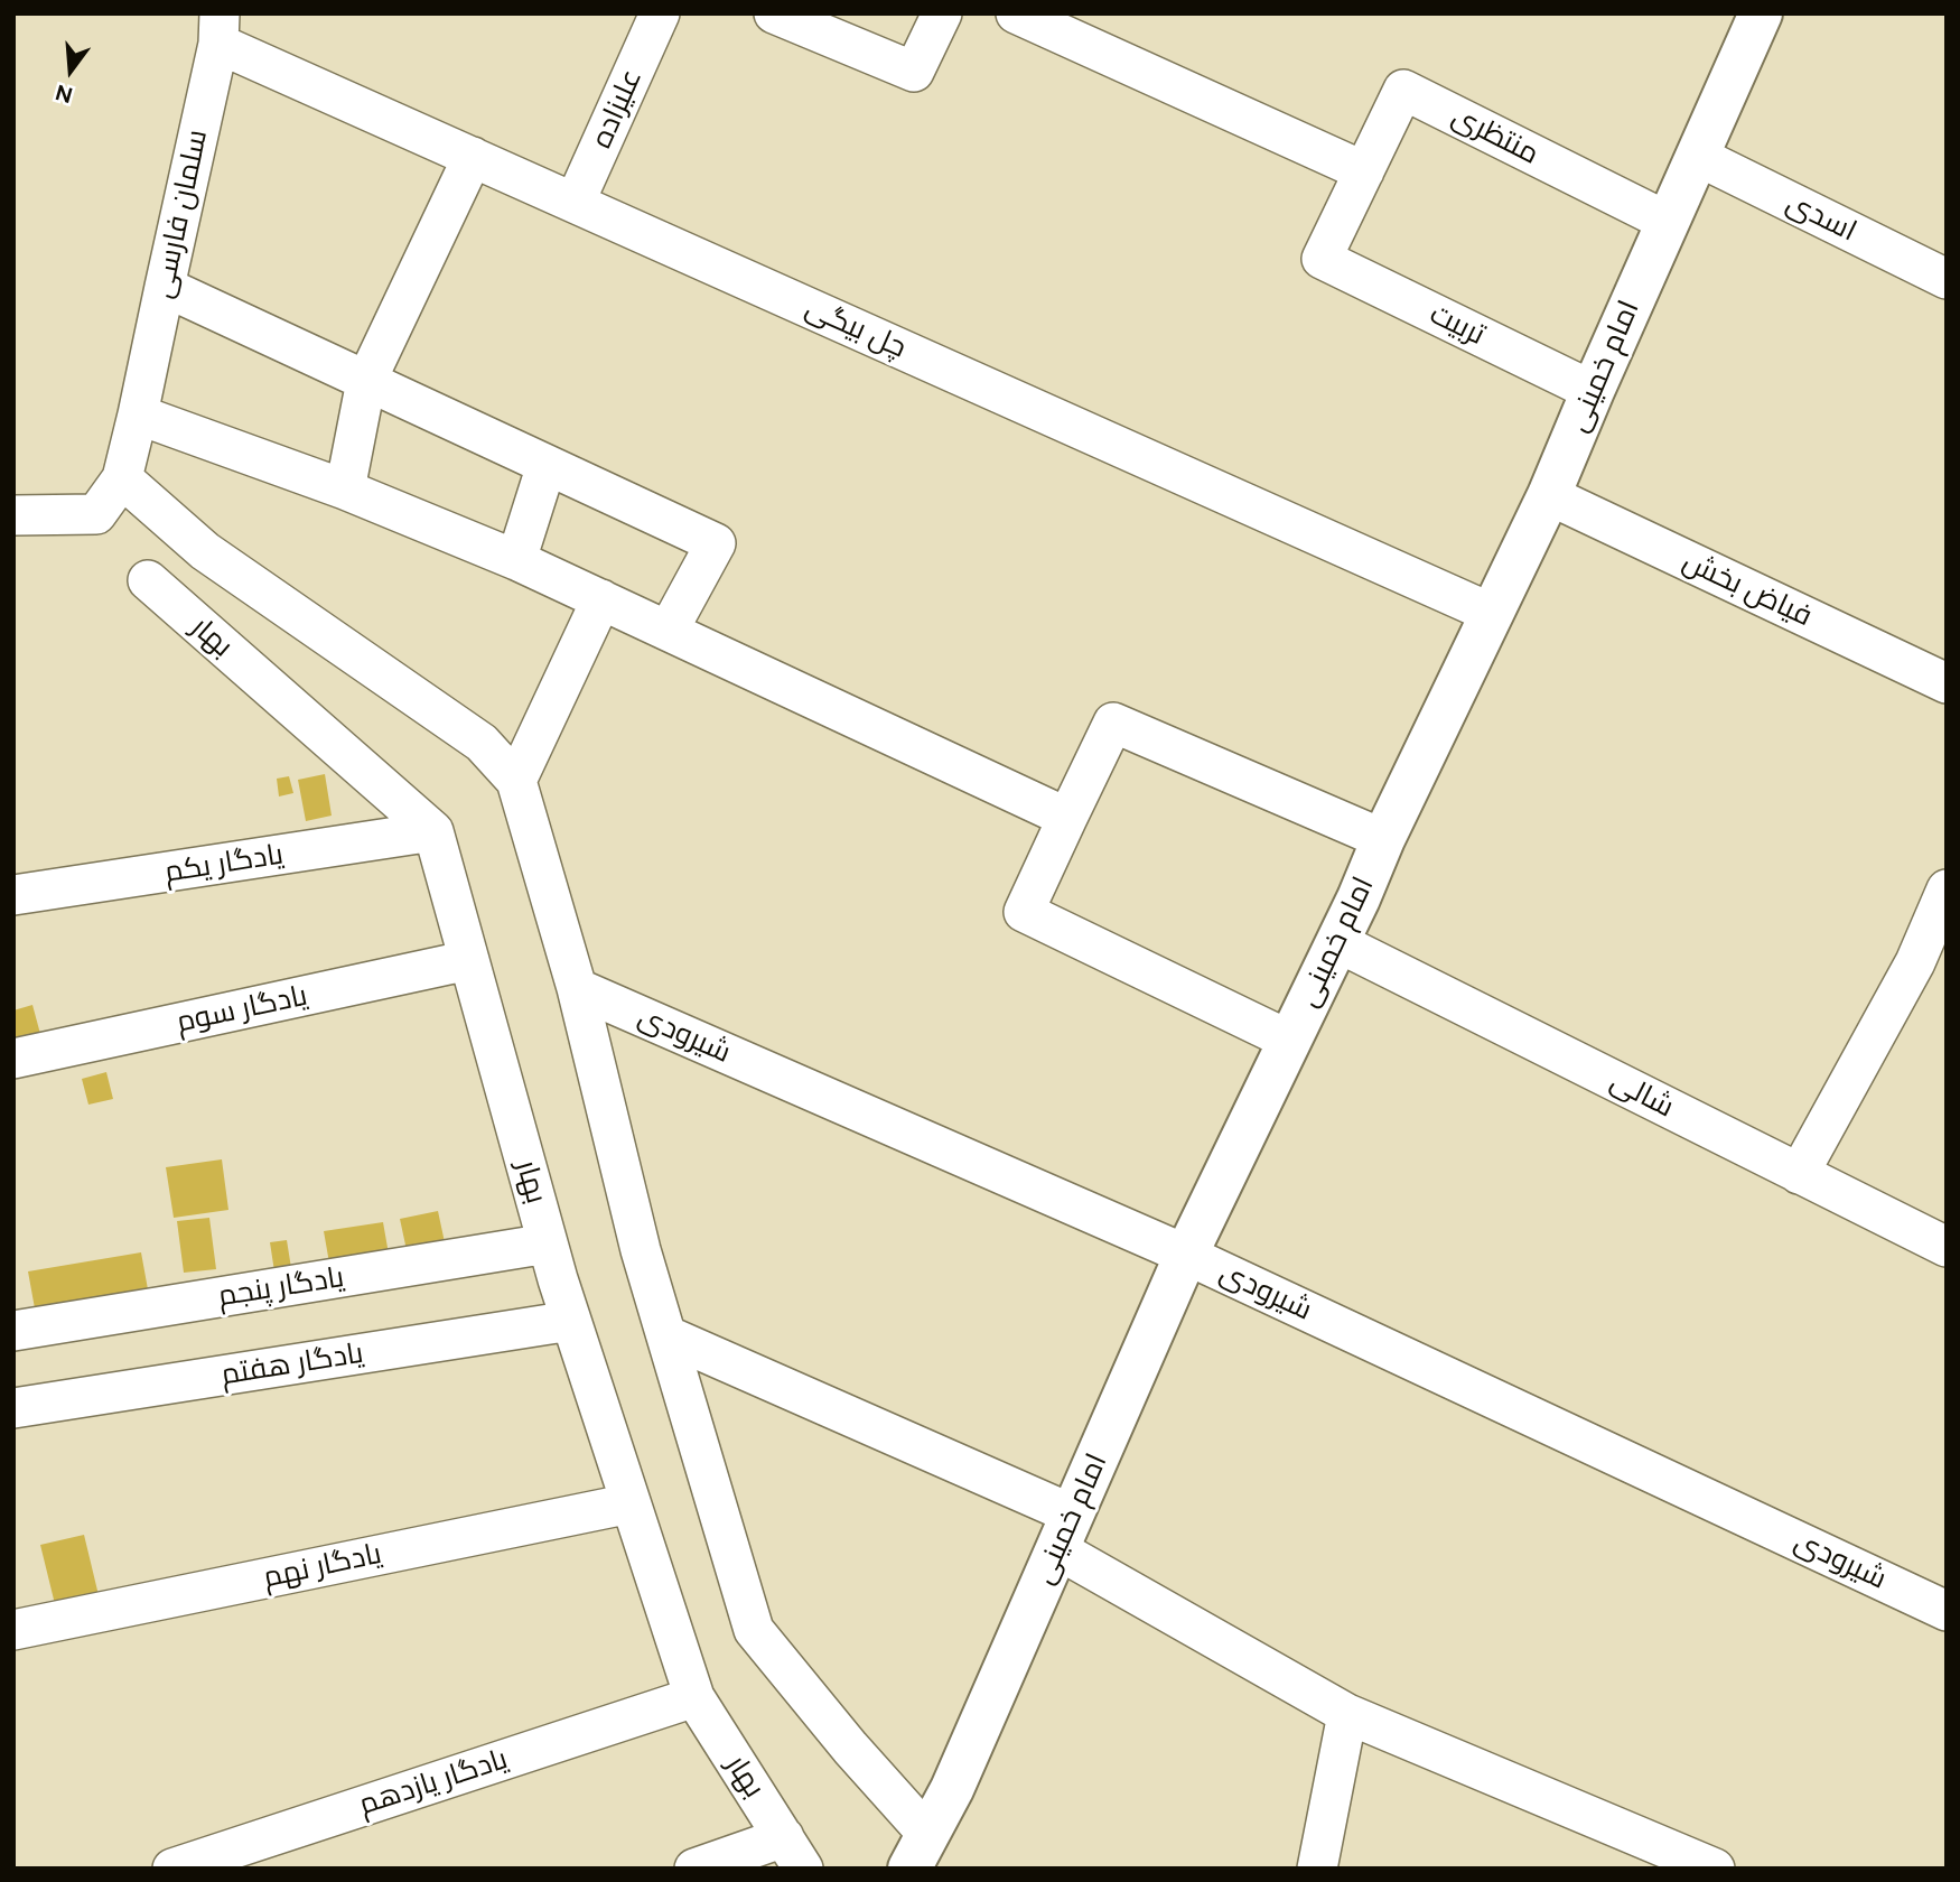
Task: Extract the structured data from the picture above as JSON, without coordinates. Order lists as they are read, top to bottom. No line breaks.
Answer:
{"streets":{"street":["علیزاده","منتظری","سلمان فارسی","اسدی","تربیت","چل بیگی","امام خمینی","فیاض بخش","بهار","یادگار یکم","یادگار سوم","شیرودی","شالی","یادگار پنجم","یادگار هفتم","یادگار نهم","یادگار یازدهم"]},"crossings":[["علیزاده","چل بیگی"],["منتظری","تربیت"],["منتظری","امام خمینی"],["سلمان فارسی","چل بیگی"],["اسدی","امام خمینی"],["تربیت","امام خمینی"],["چل بیگی","امام خمینی"],["امام خمینی","فیاض بخش"],["امام خمینی","شیرودی"],["امام خمینی","شالی"],["بهار","یادگار یکم"],["بهار","یادگار سوم"],["بهار","یادگار پنجم"],["بهار","یادگار هفتم"],["بهار","یادگار نهم"],["بهار","یادگار یازدهم"]],"north":"bottom"}
